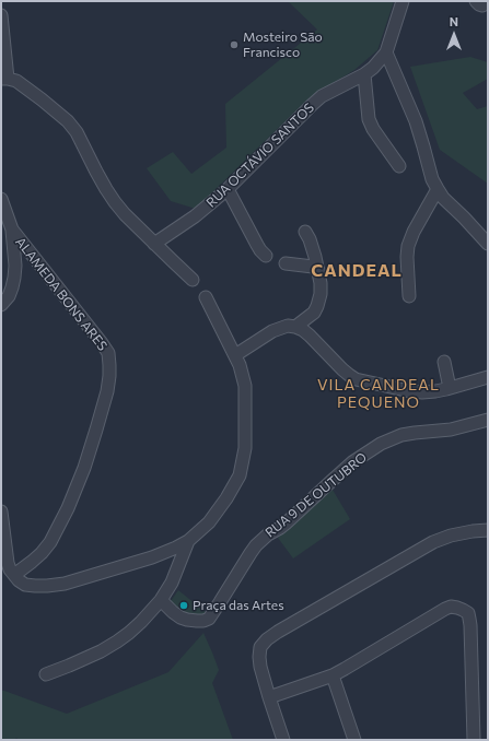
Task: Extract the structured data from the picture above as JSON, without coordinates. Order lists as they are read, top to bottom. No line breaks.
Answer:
{"streets":{"street":["RUA OCTÁVIO SANTOS","ALAMEDA BONS ARES","RUA 9 DE OUTUBRO"]},"districts":["CANDEAL","VILA CANDEAL PEQUENO"],"places":["Mosteiro São Francisco","Praça das Artes"],"north":"top"}
